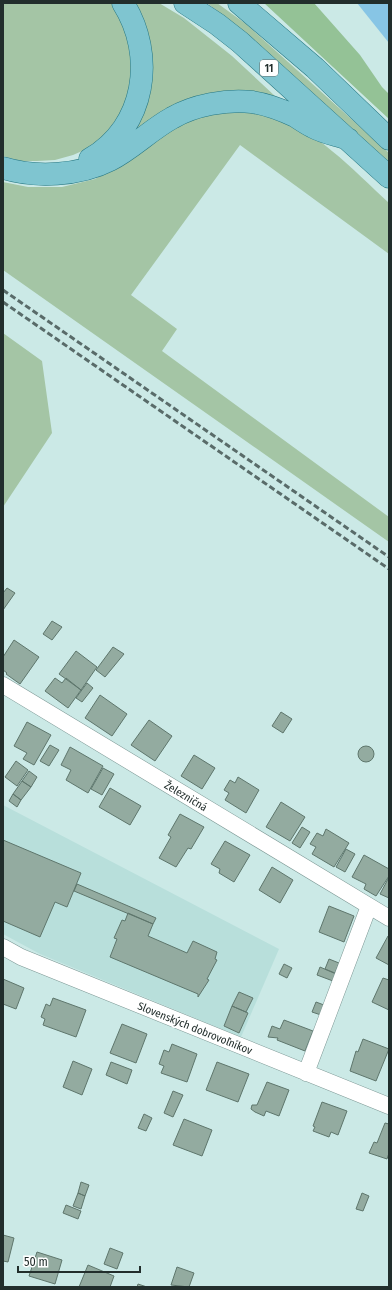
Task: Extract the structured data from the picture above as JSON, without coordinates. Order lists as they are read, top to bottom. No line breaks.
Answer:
{"streets":{"main road":["11"],"street":["Železničná","Slovenských dobrovoľníkov"]},"scale_bar":"50 m"}
